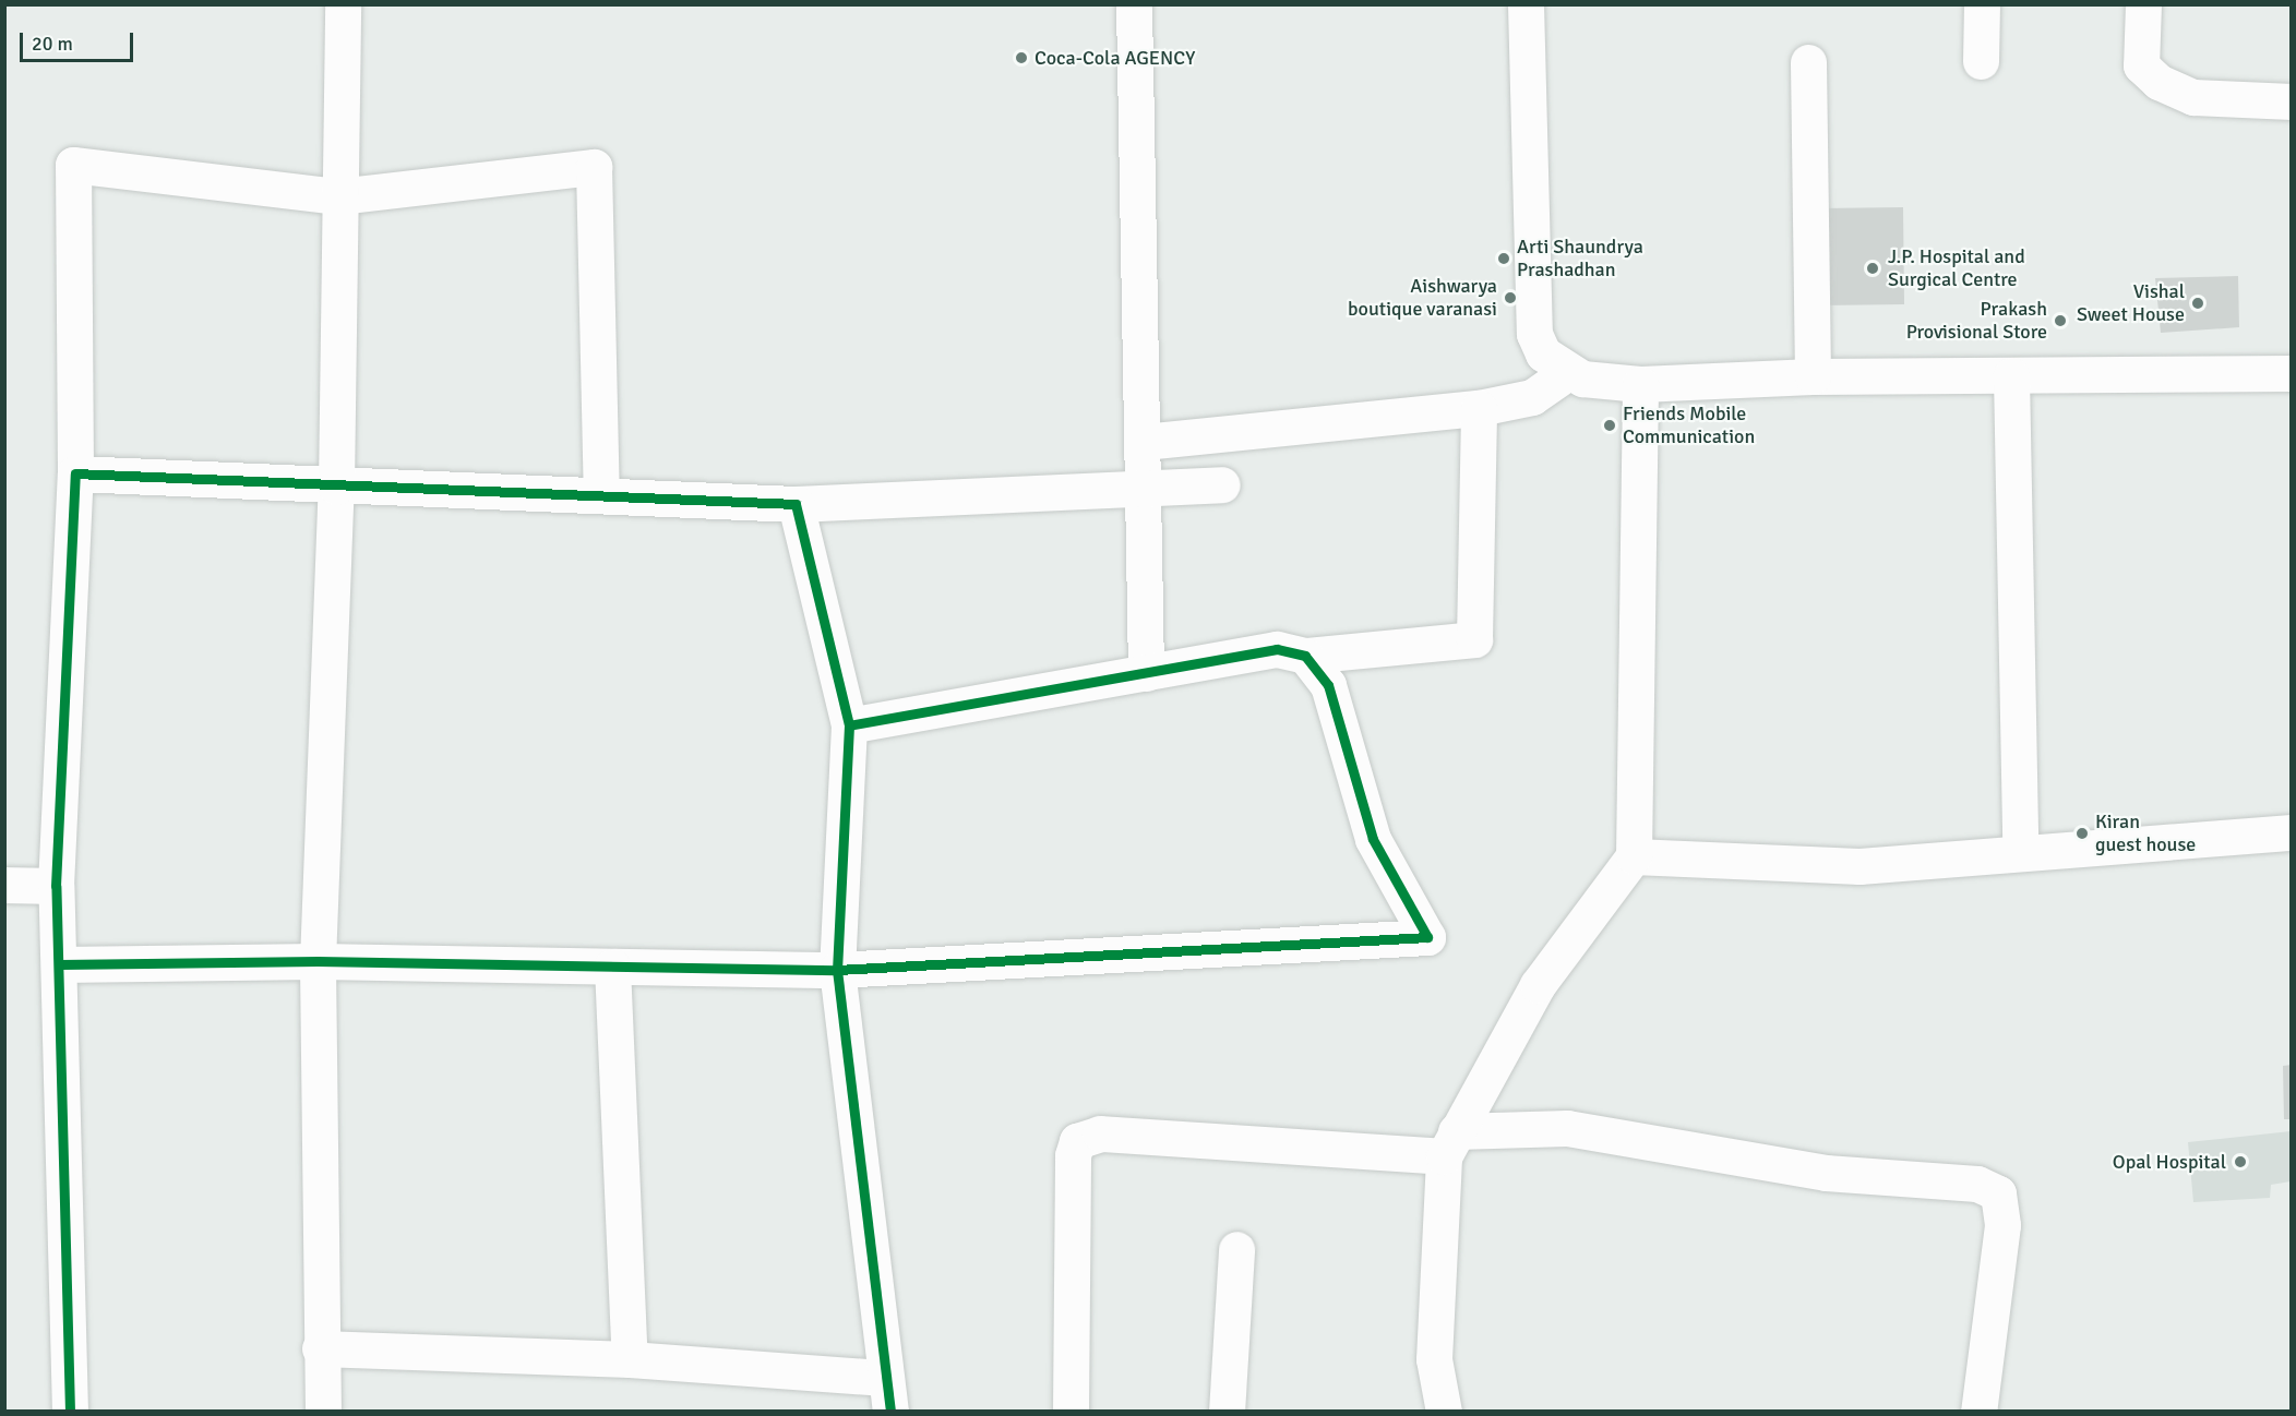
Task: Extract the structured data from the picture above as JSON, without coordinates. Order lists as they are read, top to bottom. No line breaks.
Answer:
{"places":["Coca-Cola AGENCY","Arti Shaundrya Prashadhan","J.P. Hospital and Surgical Centre","Aishwarya boutique varanasi","Vishal Sweet House","Prakash Provisional Store","Friends Mobile Communication","Kiran guest house","Opal Hospital"],"scale_bar":"20 m"}
